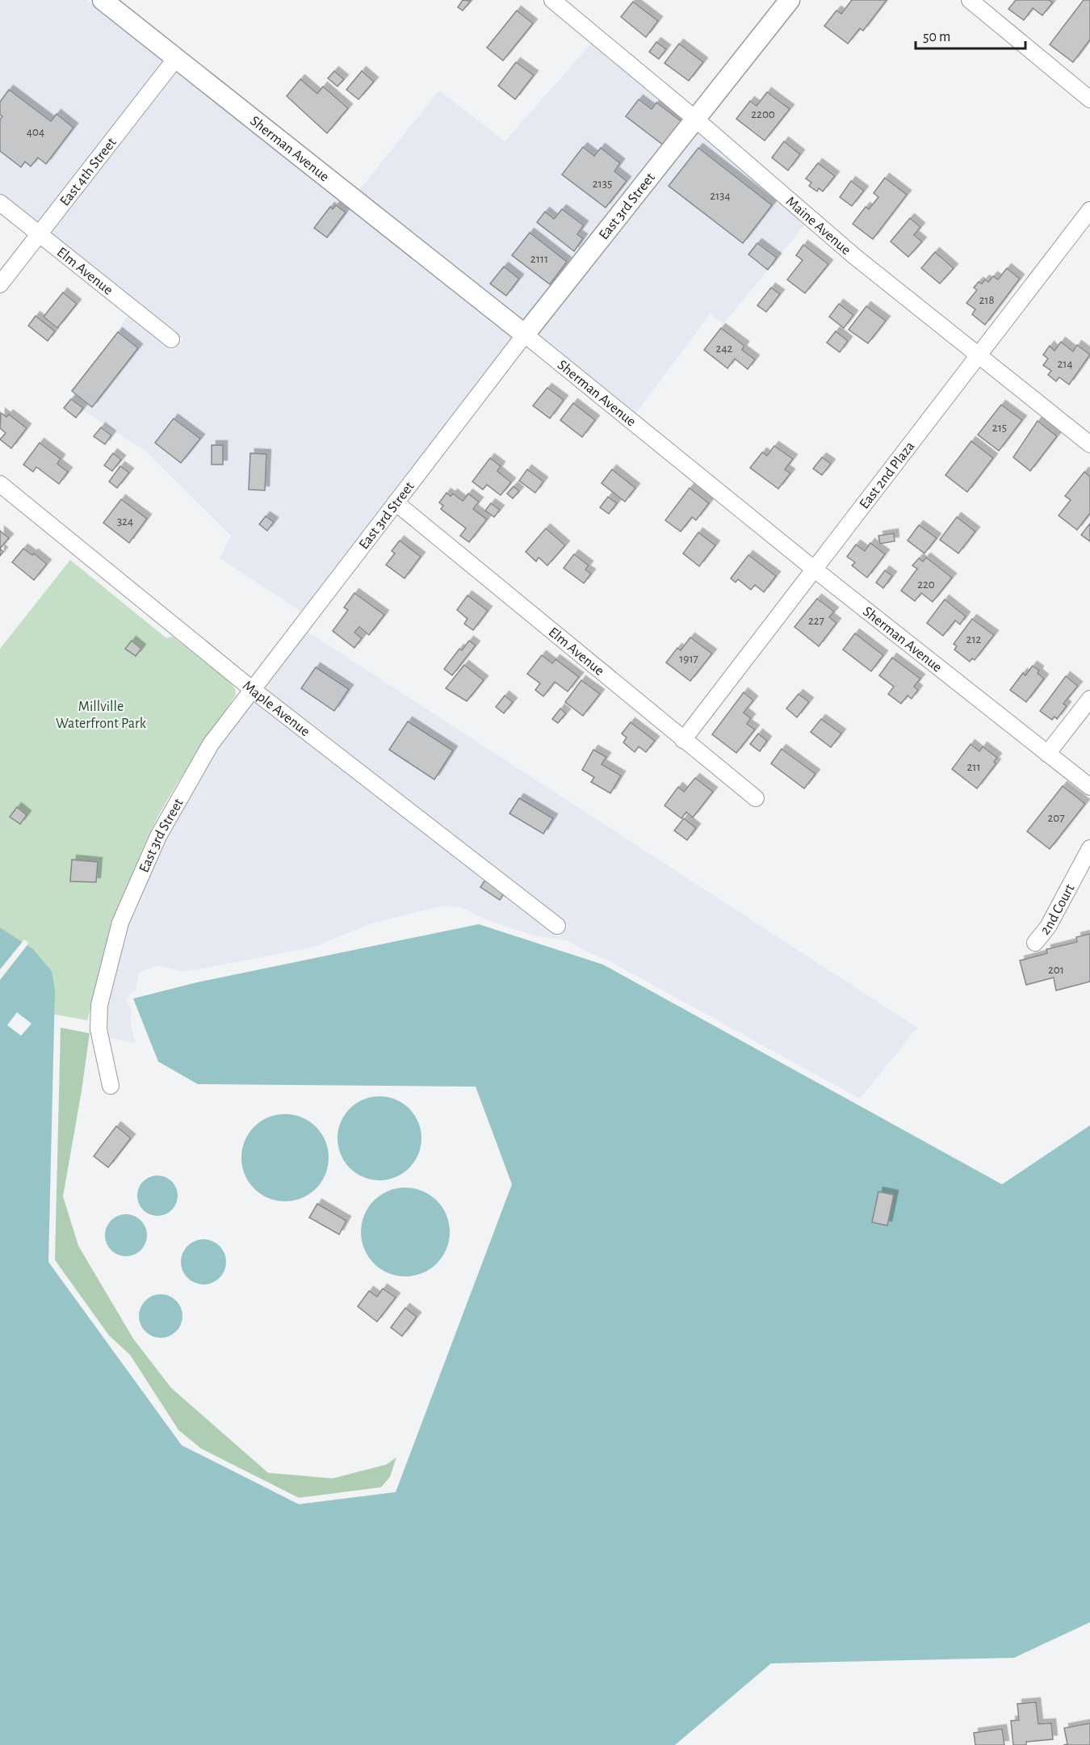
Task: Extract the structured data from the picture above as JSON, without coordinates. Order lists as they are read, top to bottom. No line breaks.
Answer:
{"streets":{"street":["Sherman Avenue","East 4th Street","East 3rd Street","Maine Avenue","Elm Avenue","East 2nd Plaza","Maple Avenue","2nd Court"]},"crossings":[["Sherman Avenue","East 4th Street"],["Sherman Avenue","East 3rd Street"],["Sherman Avenue","East 2nd Plaza"],["East 4th Street","Elm Avenue"],["East 3rd Street","Maine Avenue"],["East 3rd Street","Elm Avenue"],["East 3rd Street","Maple Avenue"],["Maine Avenue","East 2nd Plaza"],["Elm Avenue","East 2nd Plaza"]],"parks":["Millville Waterfront Park"],"house_numbers":["2200","404","2135","2134","2111","218","242","214","215","324","220","227","212","1917","211","207","201"],"scale_bar":"50 m"}
